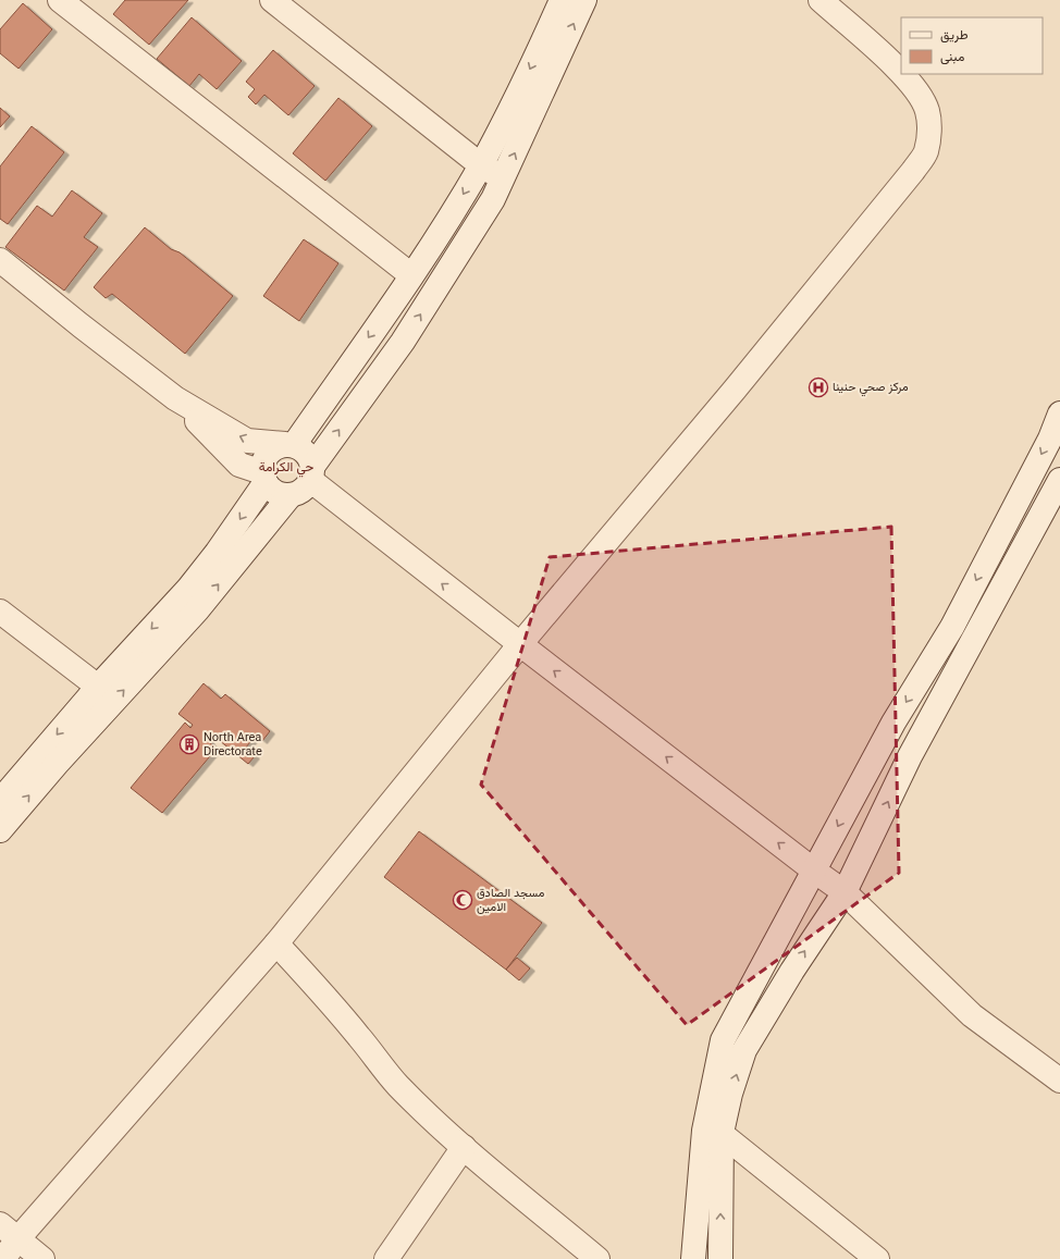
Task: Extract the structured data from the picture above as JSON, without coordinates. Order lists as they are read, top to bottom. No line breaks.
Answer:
{"districts":["حي الكرامة"],"places":{"hospital":["مركز صحي حنينا"],"building":["North Area Directorate"],"mosque":["مسجد الصادق الامين"]},"legend":["طريق","مبنى"]}
